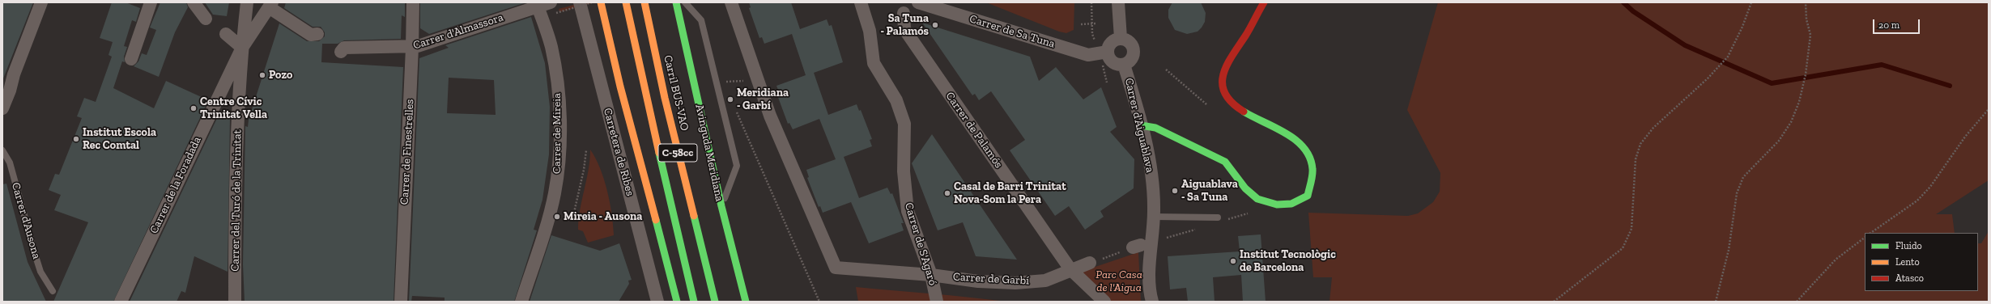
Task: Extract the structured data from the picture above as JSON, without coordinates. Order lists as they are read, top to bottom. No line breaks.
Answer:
{"streets":{"main road":["Carril BUS-VAO","C-58cc","Avinguda Meridiana"],"street":["Carrer d'Almassora","Carrer de Sa Tuna","Carrer d'Aiguablava","Carrer de Palamós","Carrer de Mireia","Carrer de Finestrelles","Carretera de Ribes","Carrer de la Foradada","Carrer del Turó de la Trinitat","Carrer de S'Agaró","Carrer de Garbí"],"lane":["Carrer d'Ausona"]},"crossings":[["Carrer d'Almassora","Carrer de Mireia"],["Carrer d'Almassora","Carrer de Finestrelles"],["Carrer de Sa Tuna","Carrer d'Aiguablava"],["Carrer de Palamós","Carrer de Garbí"],["Carrer de la Foradada","Carrer del Turó de la Trinitat"],["Carrer de S'Agaró","Carrer de Garbí"]],"parks":["Parc Casa de l'Aigua"],"places":["Sa Tuna - Palamós","Pozo","Meridiana - Garbí","Centre Cívic Trinitat Vella","Institut Escola Rec Comtal","Aiguablava - Sa Tuna","Casal de Barri Trinitat Nova-Som la Pera","Mireia - Ausona","Institut Tecnològic de Barcelona"],"legend":["Fluido","Lento","Atasco"],"scale_bar":"20 m"}
